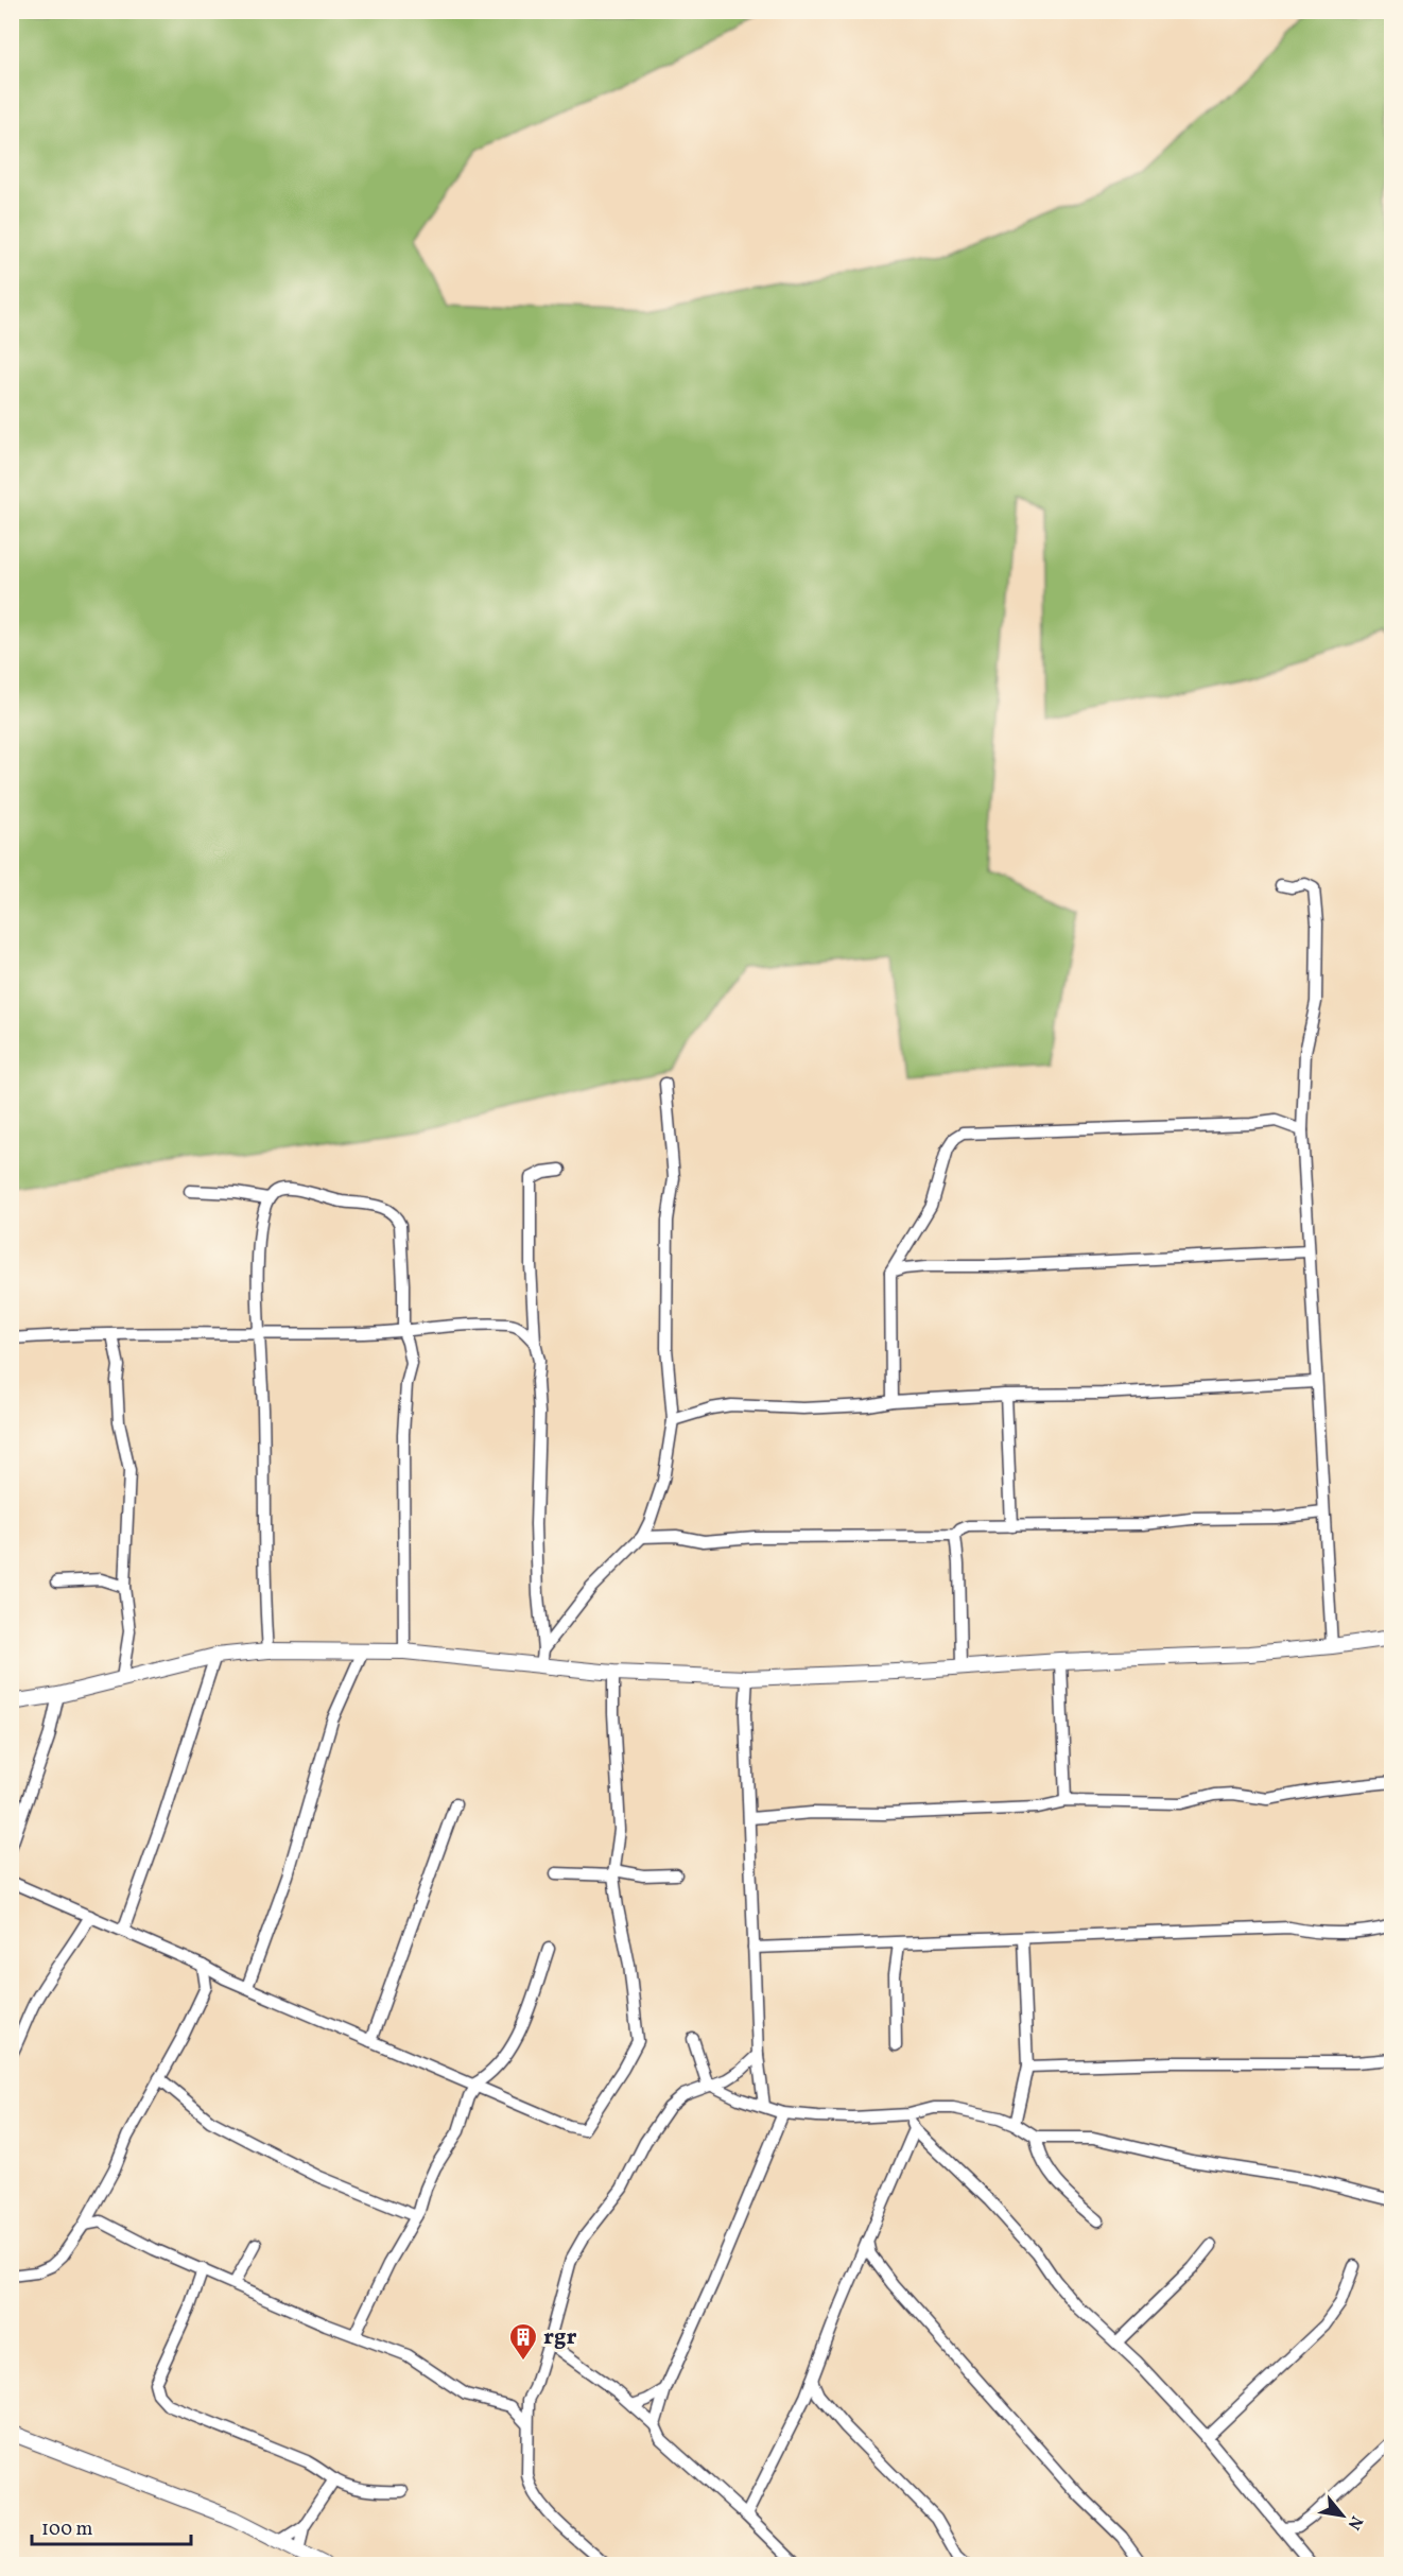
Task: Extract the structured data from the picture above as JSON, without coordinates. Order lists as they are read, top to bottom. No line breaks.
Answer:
{"places":{"building":["rgr"]},"scale_bar":"100 m","north":"bottom right"}
